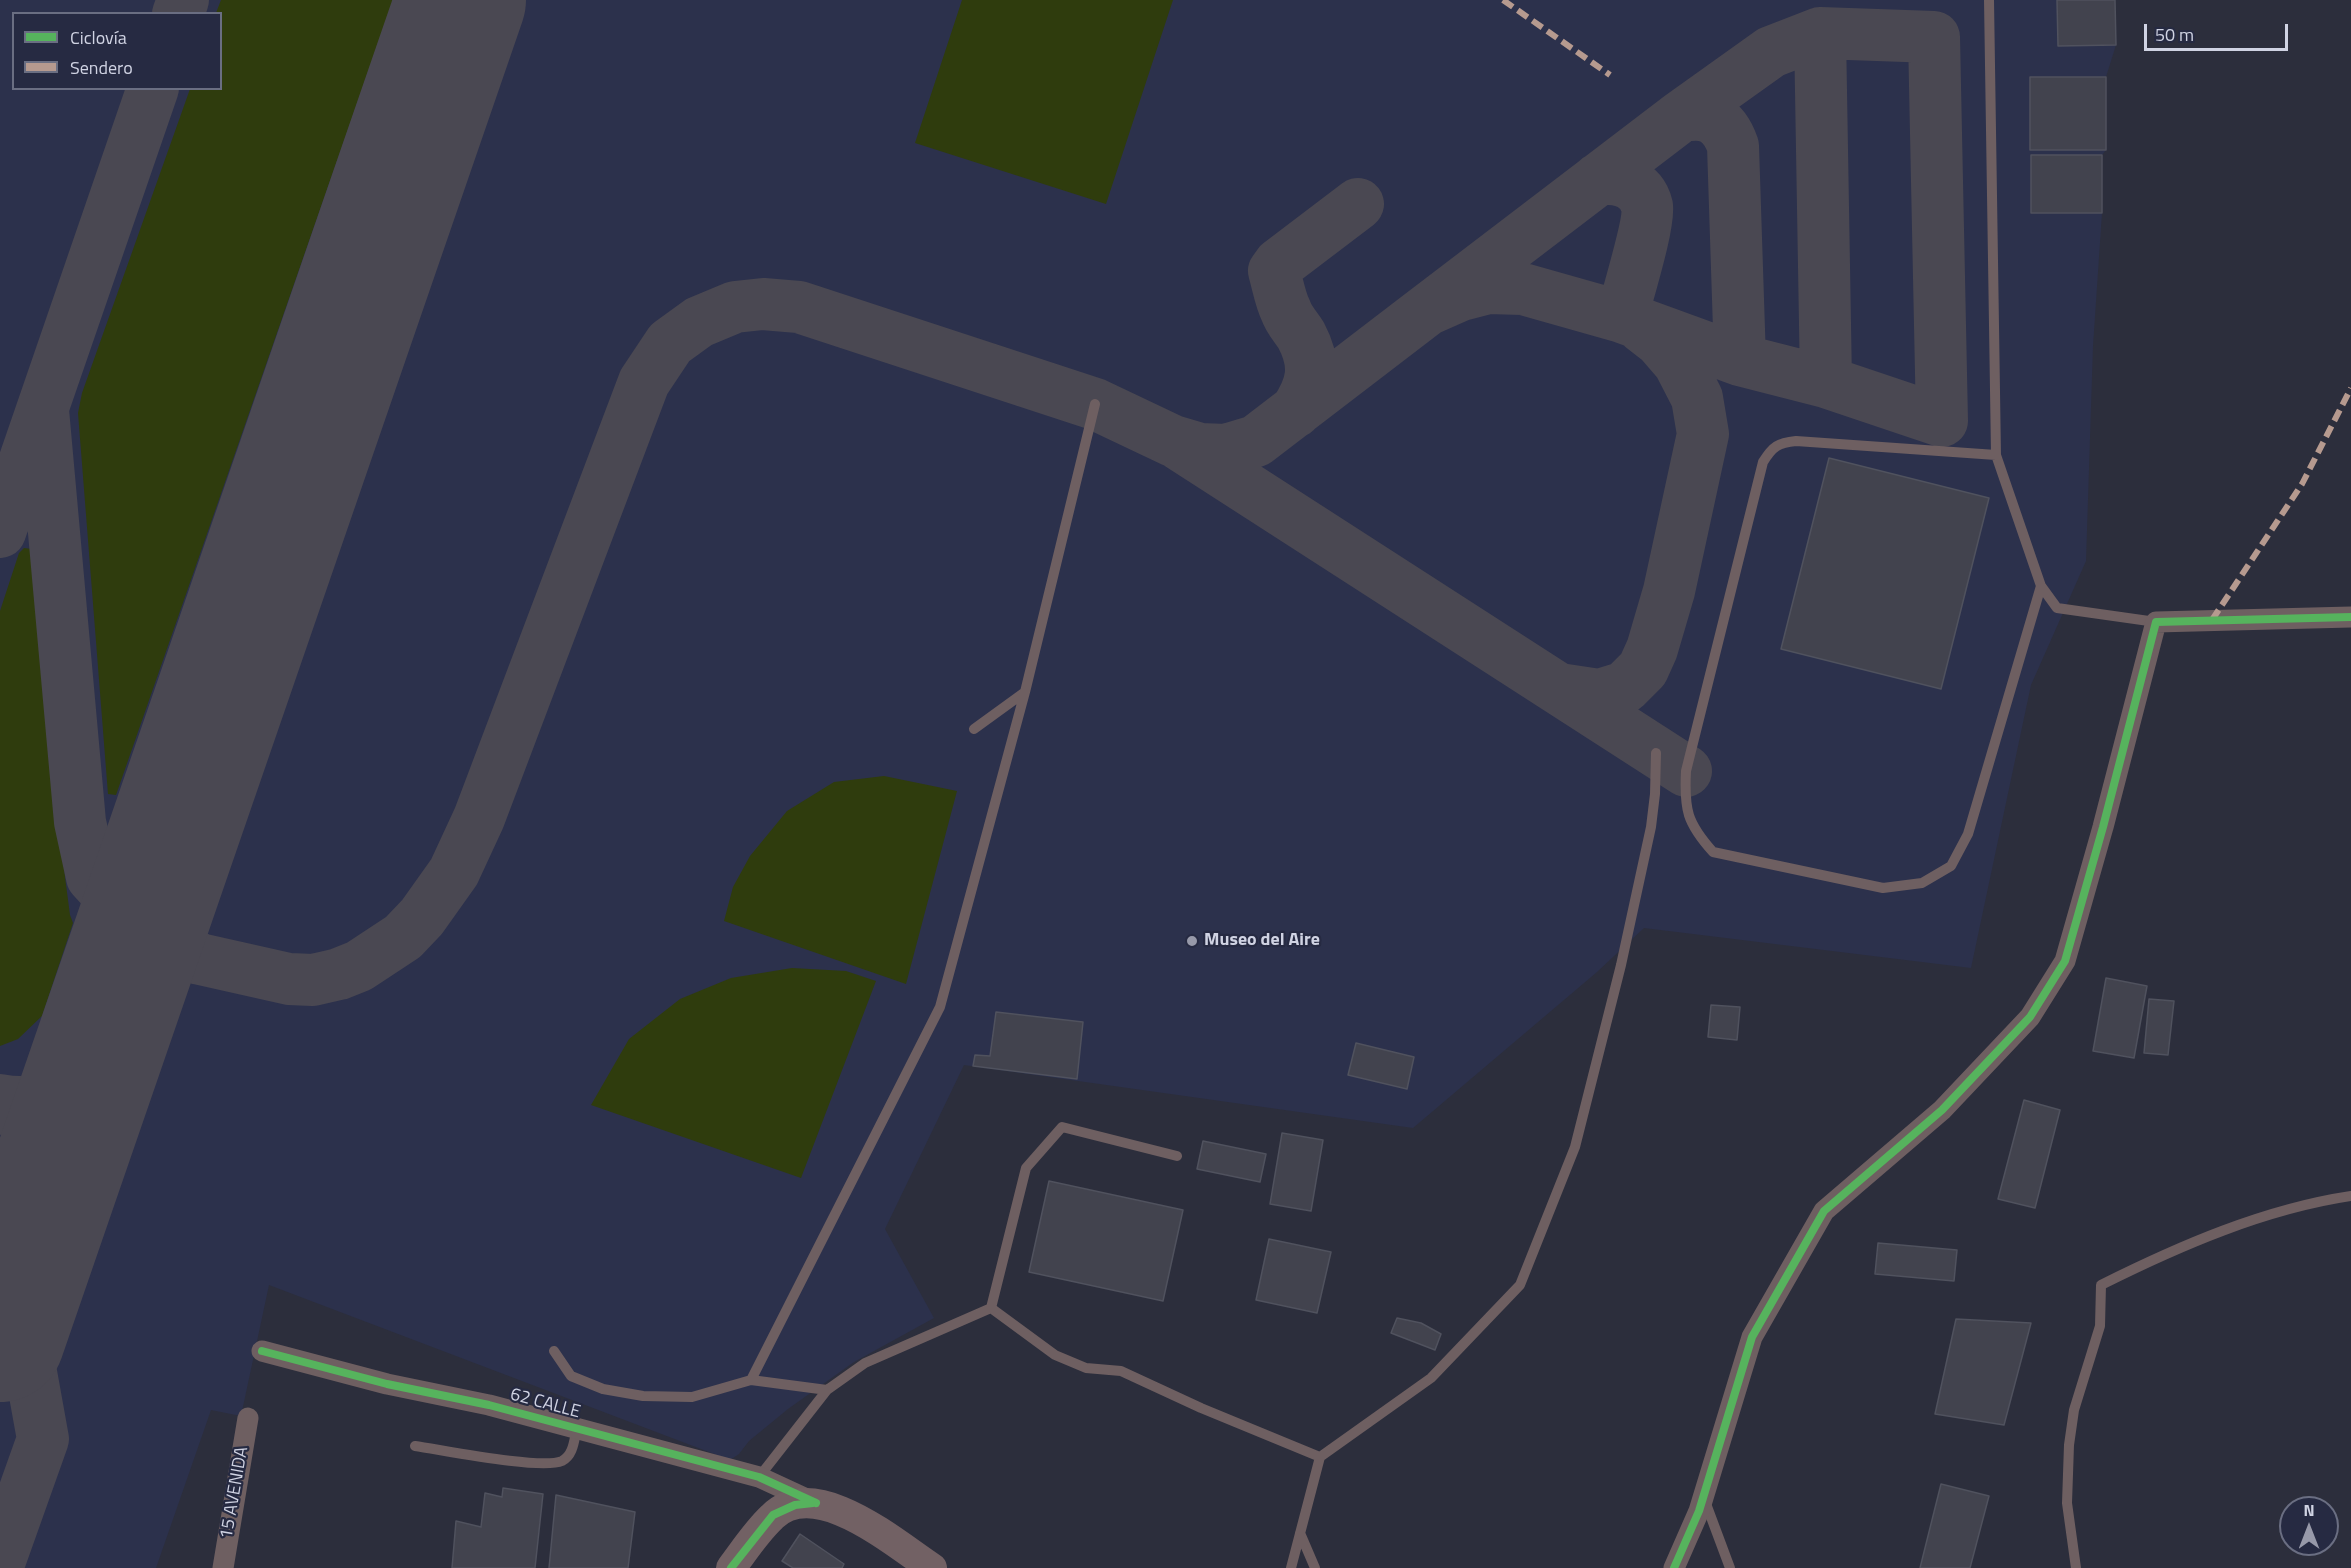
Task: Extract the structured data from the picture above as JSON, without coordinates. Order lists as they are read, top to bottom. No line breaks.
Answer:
{"streets":{"street":["62 CALLE","15 AVENIDA"]},"places":["Museo del Aire"],"legend":["Ciclovía","Sendero"],"scale_bar":"50 m","north":"top"}
